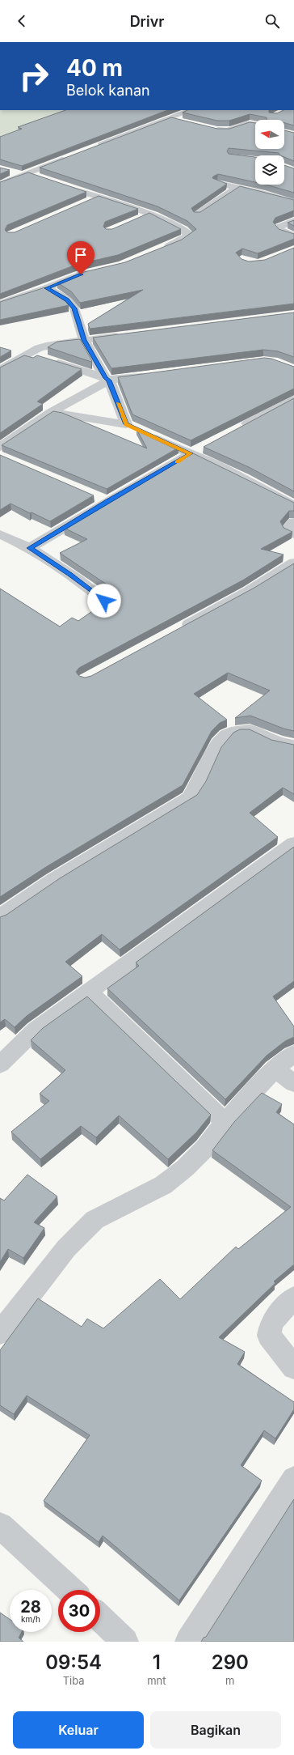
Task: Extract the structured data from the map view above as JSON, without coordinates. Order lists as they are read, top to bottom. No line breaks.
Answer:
{"north":"left","page":{"header":"Drivr","turn":["40 m","Belok kanan"],"speed":"28 km/h","limit":"30","eta":["09:54","Tiba","1","mnt","290","m"],"buttons":["Keluar","Bagikan"]}}
